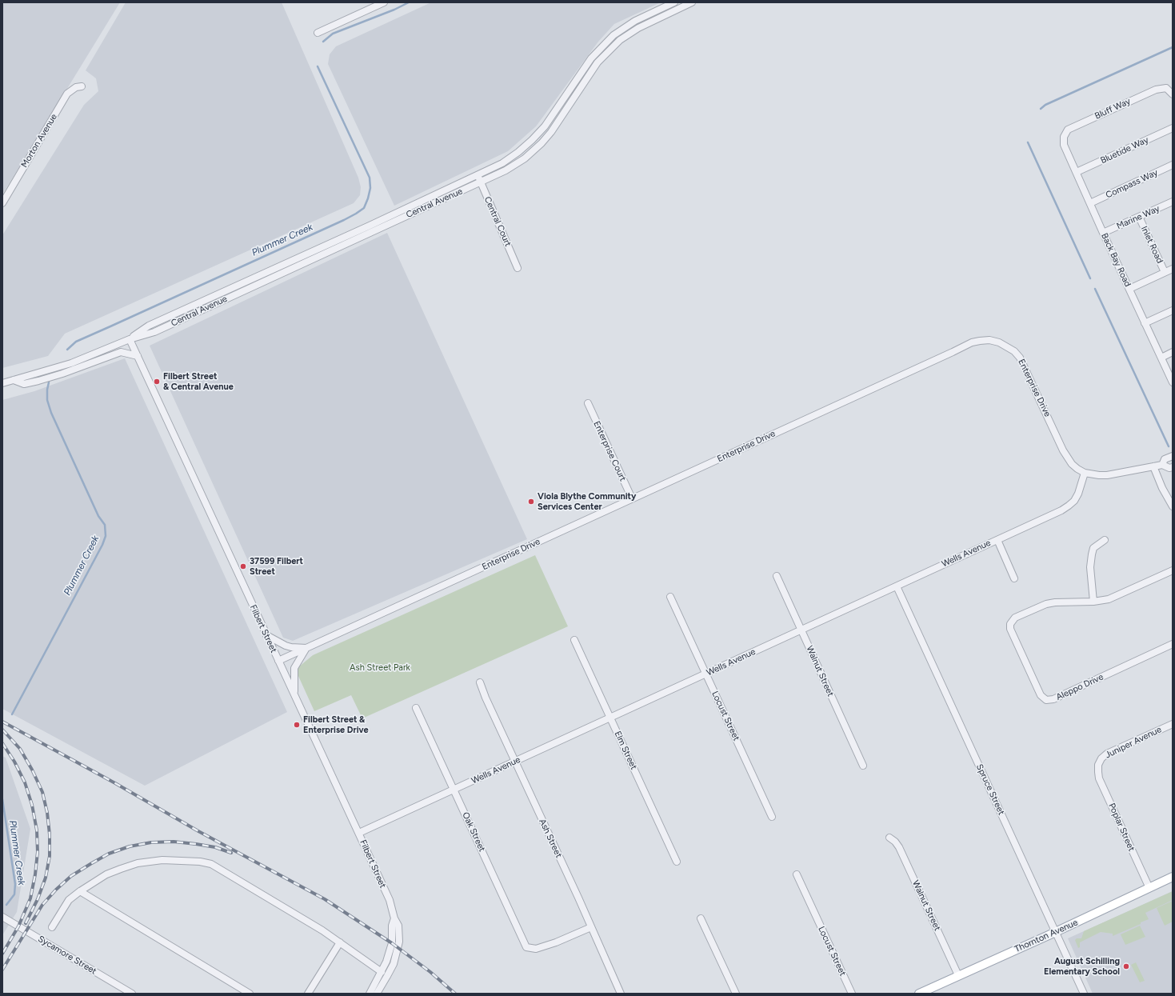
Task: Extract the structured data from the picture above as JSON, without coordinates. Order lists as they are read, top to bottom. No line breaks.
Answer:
{"streets":{"main road":["Thornton Avenue"],"street":["Bluff Way","Morton Avenue","Bluetide Way","Compass Way","Central Avenue","Marine Way","Central Court","Inlet Road","Back Bay Road","Enterprise Drive","Enterprise Court","Wells Avenue","Filbert Street","Walnut Street","Aleppo Drive","Locust Street","Juniper Avenue","Elm Street","Spruce Street","Poplar Street","Oak Street","Ash Street","Sycamore Street"]},"crossings":[["Bluff Way","Back Bay Road"],["Bluetide Way","Back Bay Road"],["Compass Way","Back Bay Road"],["Central Avenue","Central Court"],["Central Avenue","Filbert Street"],["Marine Way","Inlet Road"],["Marine Way","Back Bay Road"],["Enterprise Drive","Enterprise Court"],["Enterprise Drive","Wells Avenue"],["Enterprise Drive","Filbert Street"],["Wells Avenue","Filbert Street"],["Wells Avenue","Walnut Street"],["Wells Avenue","Locust Street"],["Wells Avenue","Elm Street"],["Wells Avenue","Spruce Street"],["Wells Avenue","Oak Street"],["Wells Avenue","Ash Street"],["Walnut Street","Thornton Avenue"],["Juniper Avenue","Poplar Street"],["Spruce Street","Thornton Avenue"],["Poplar Street","Thornton Avenue"],["Oak Street","Ash Street"]],"water":["Plummer Creek"],"parks":["Ash Street Park"],"places":["Filbert Street & Central Avenue","Viola Blythe Community Services Center","37599 Filbert Street","Filbert Street & Enterprise Drive","August Schilling Elementary School"]}
